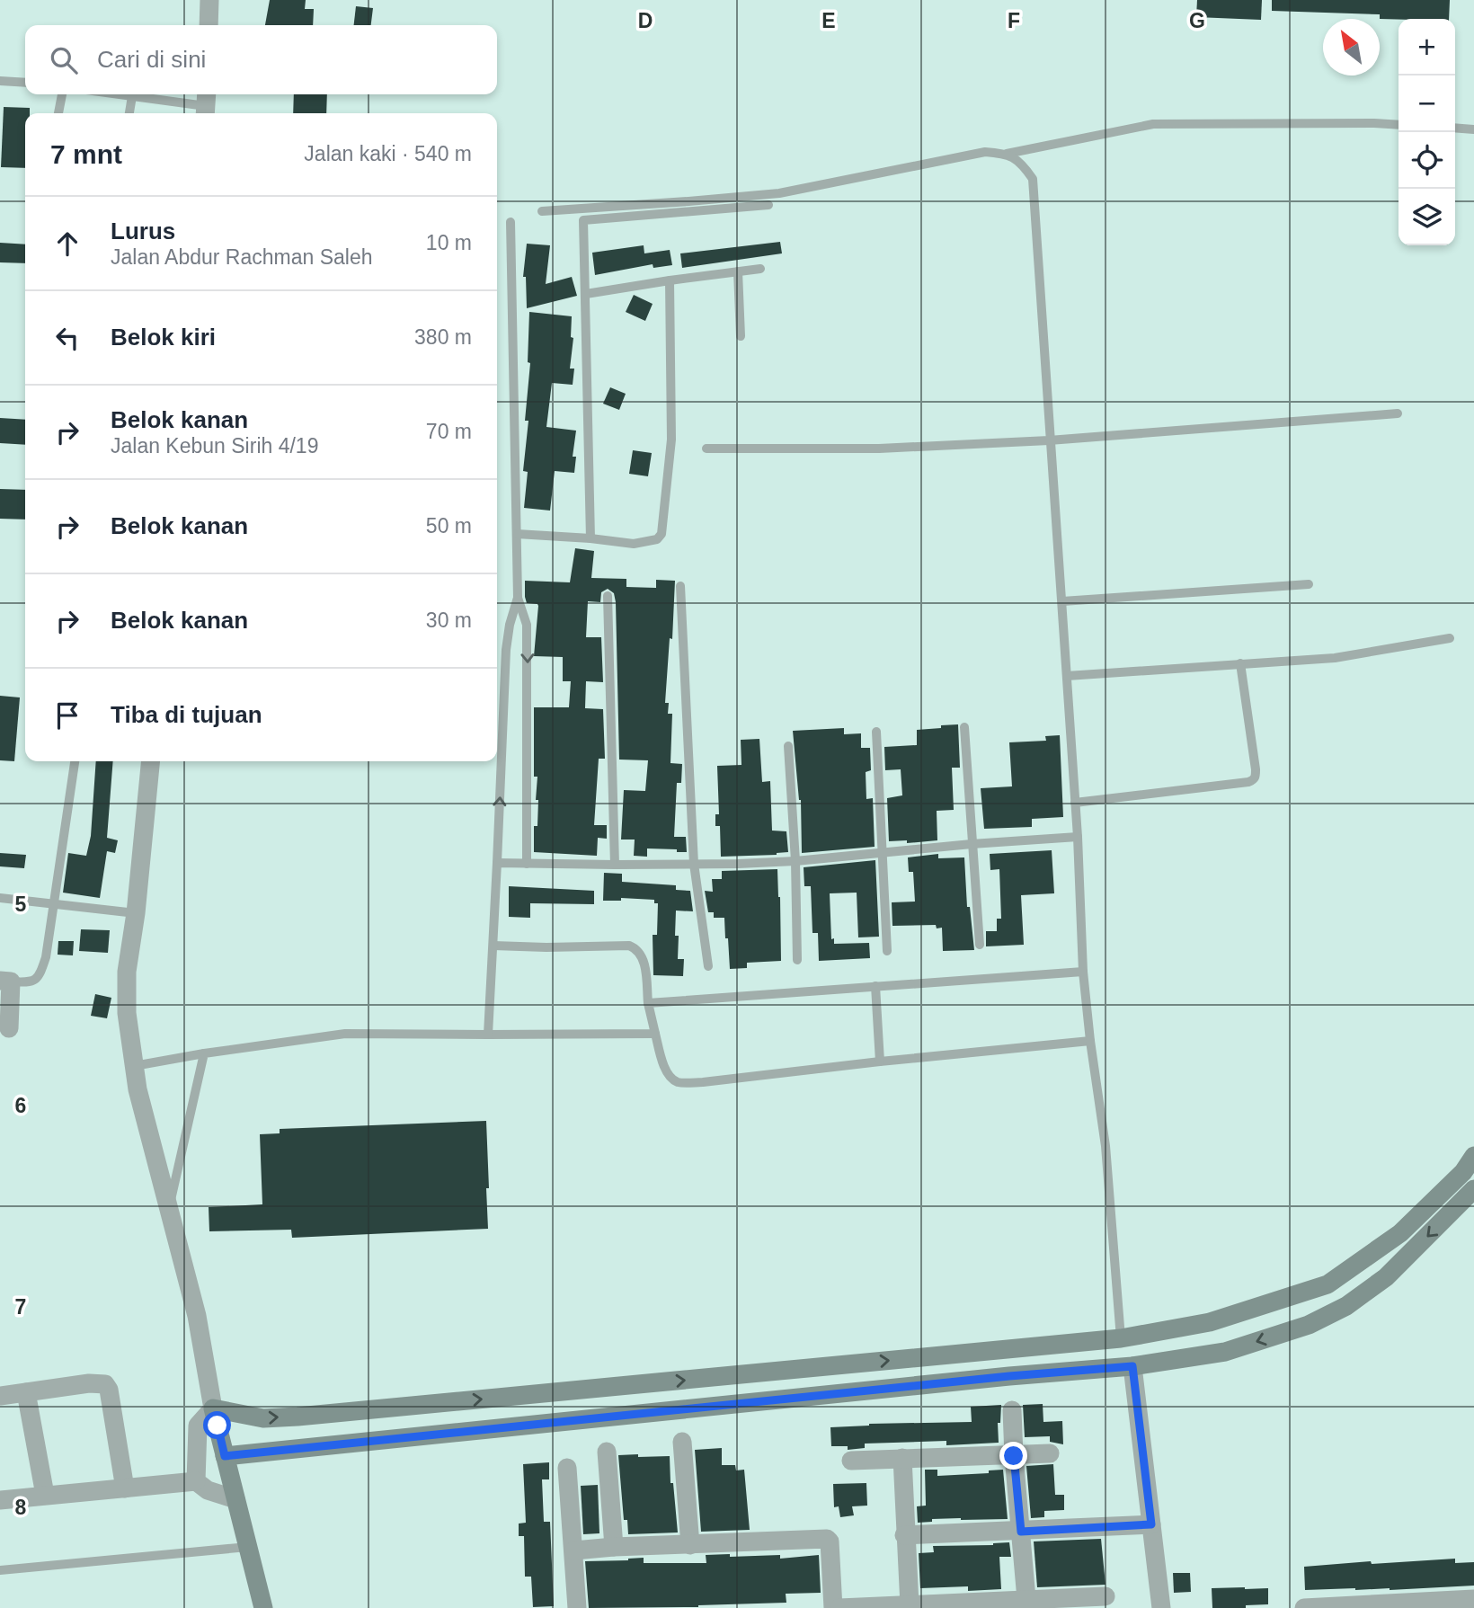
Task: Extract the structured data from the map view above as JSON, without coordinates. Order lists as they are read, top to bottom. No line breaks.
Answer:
{"north":"top left","page":{"map_buttons":["+","−"],"search":"Cari di sini","heading":["7 mnt","Jalan kaki · 540 m"],"list":[["Lurus","Jalan Abdur Rachman Saleh","10 m"],["Belok kiri","380 m"],["Belok kanan","Jalan Kebun Sirih 4/19","70 m"],["Belok kanan","50 m"],["Belok kanan","30 m"],"Tiba di tujuan"]},"grid":{"columns":["D","E","F","G"],"rows":["5","6","7","8"]}}
